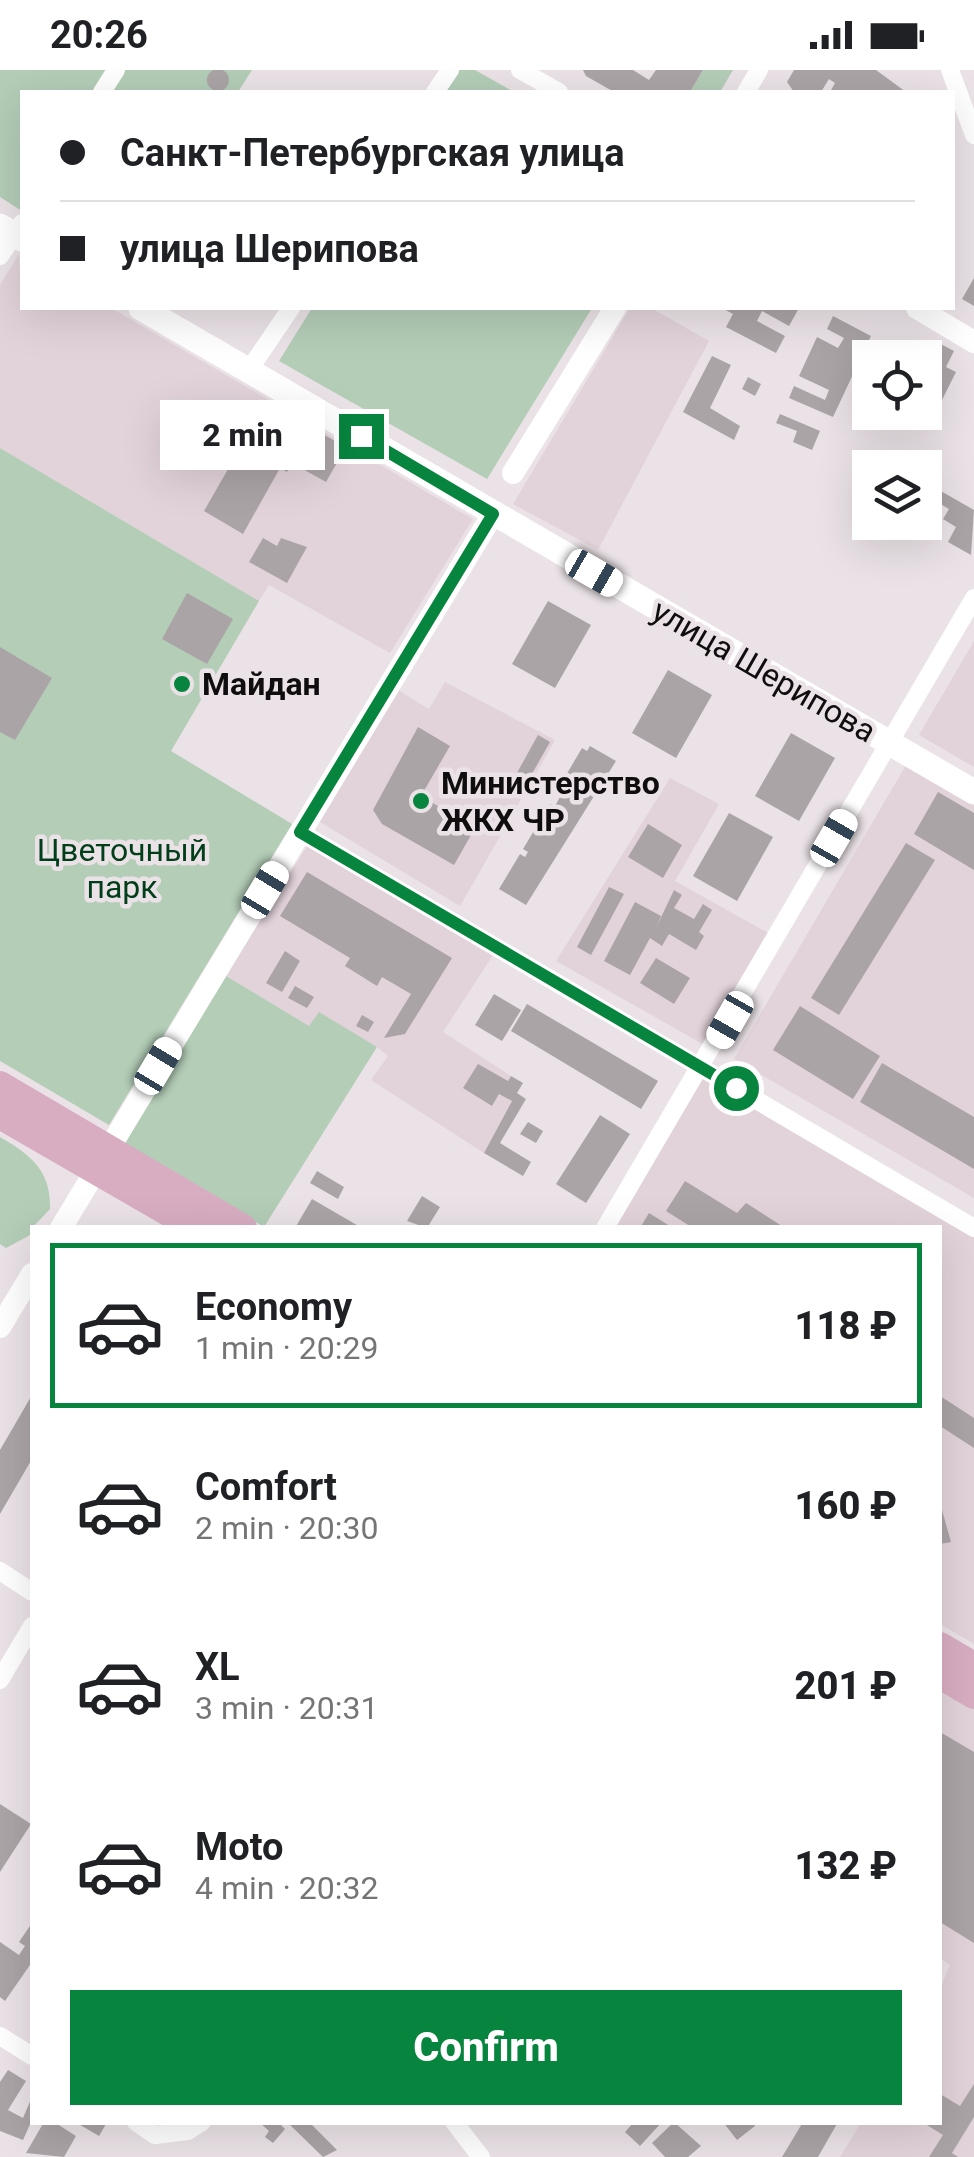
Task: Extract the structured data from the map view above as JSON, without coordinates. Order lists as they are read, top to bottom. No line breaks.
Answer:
{"streets":{"main road":["улица Шерипова"]},"parks":["Цветочный парк"],"places":["Майдан","Министерство ЖКХ ЧР"],"page":{"status":"20:26","banner":["Санкт-Петербургская улица","улица Шерипова"],"bubble":"2 min","list":[{"name":"Economy","note":"1 min · 20:29","value":"118 ₽"},{"name":"Comfort","note":"2 min · 20:30","value":"160 ₽"},{"name":"XL","note":"3 min · 20:31","value":"201 ₽"},{"name":"Moto","note":"4 min · 20:32","value":"132 ₽"}],"buttons":"Confirm"}}
